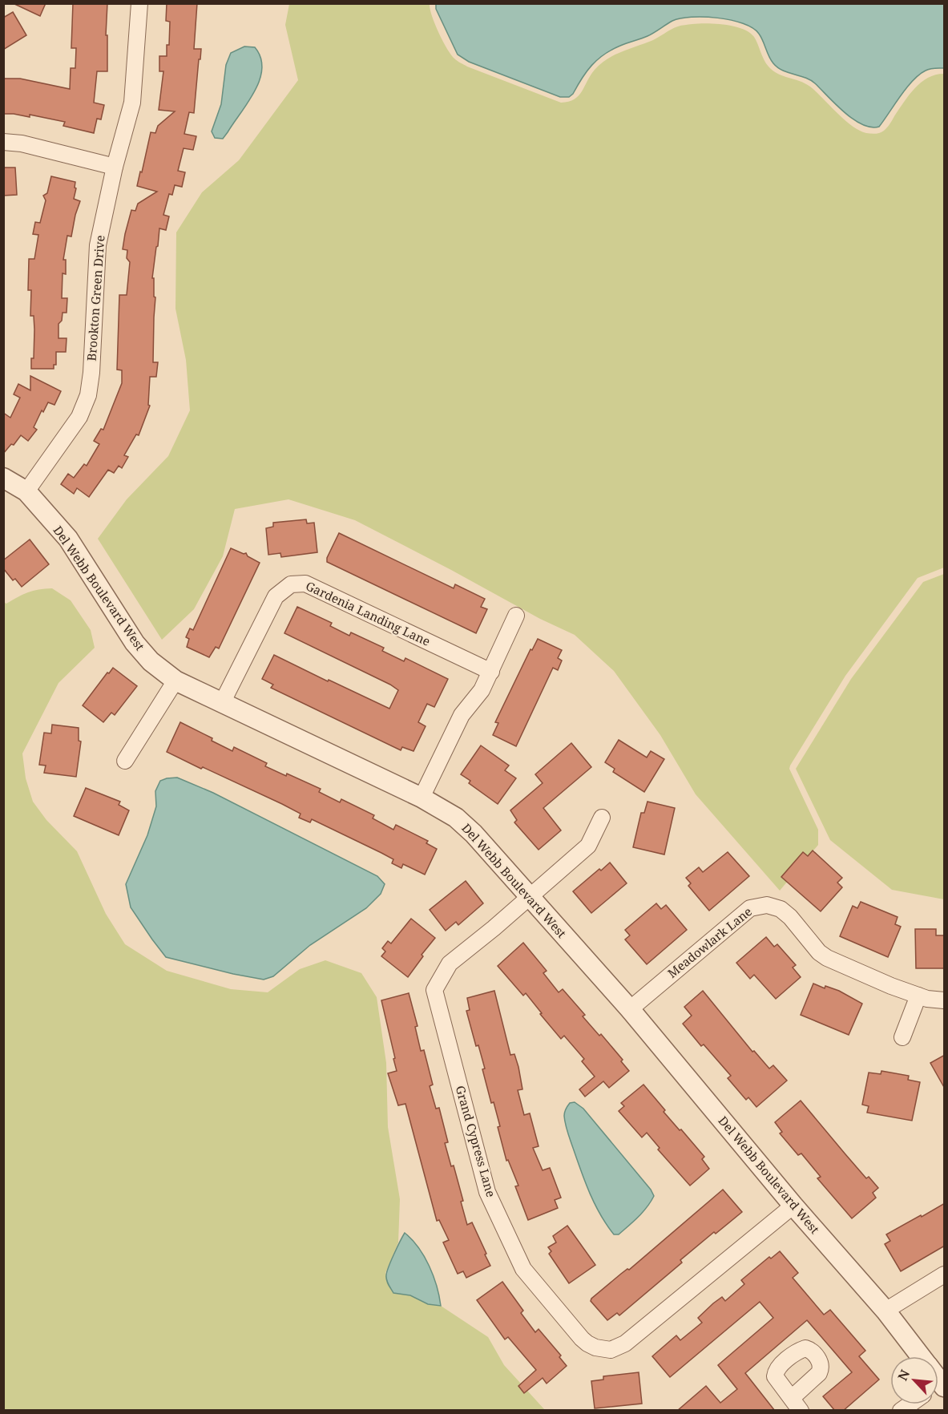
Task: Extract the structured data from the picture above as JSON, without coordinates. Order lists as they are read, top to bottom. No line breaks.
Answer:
{"streets":{"street":["Brookton Green Drive","Del Webb Boulevard West","Gardenia Landing Lane","Meadowlark Lane","Grand Cypress Lane"]},"crossings":[["Brookton Green Drive","Del Webb Boulevard West"],["Del Webb Boulevard West","Gardenia Landing Lane"],["Del Webb Boulevard West","Meadowlark Lane"],["Del Webb Boulevard West","Grand Cypress Lane"]],"north":"top left"}
